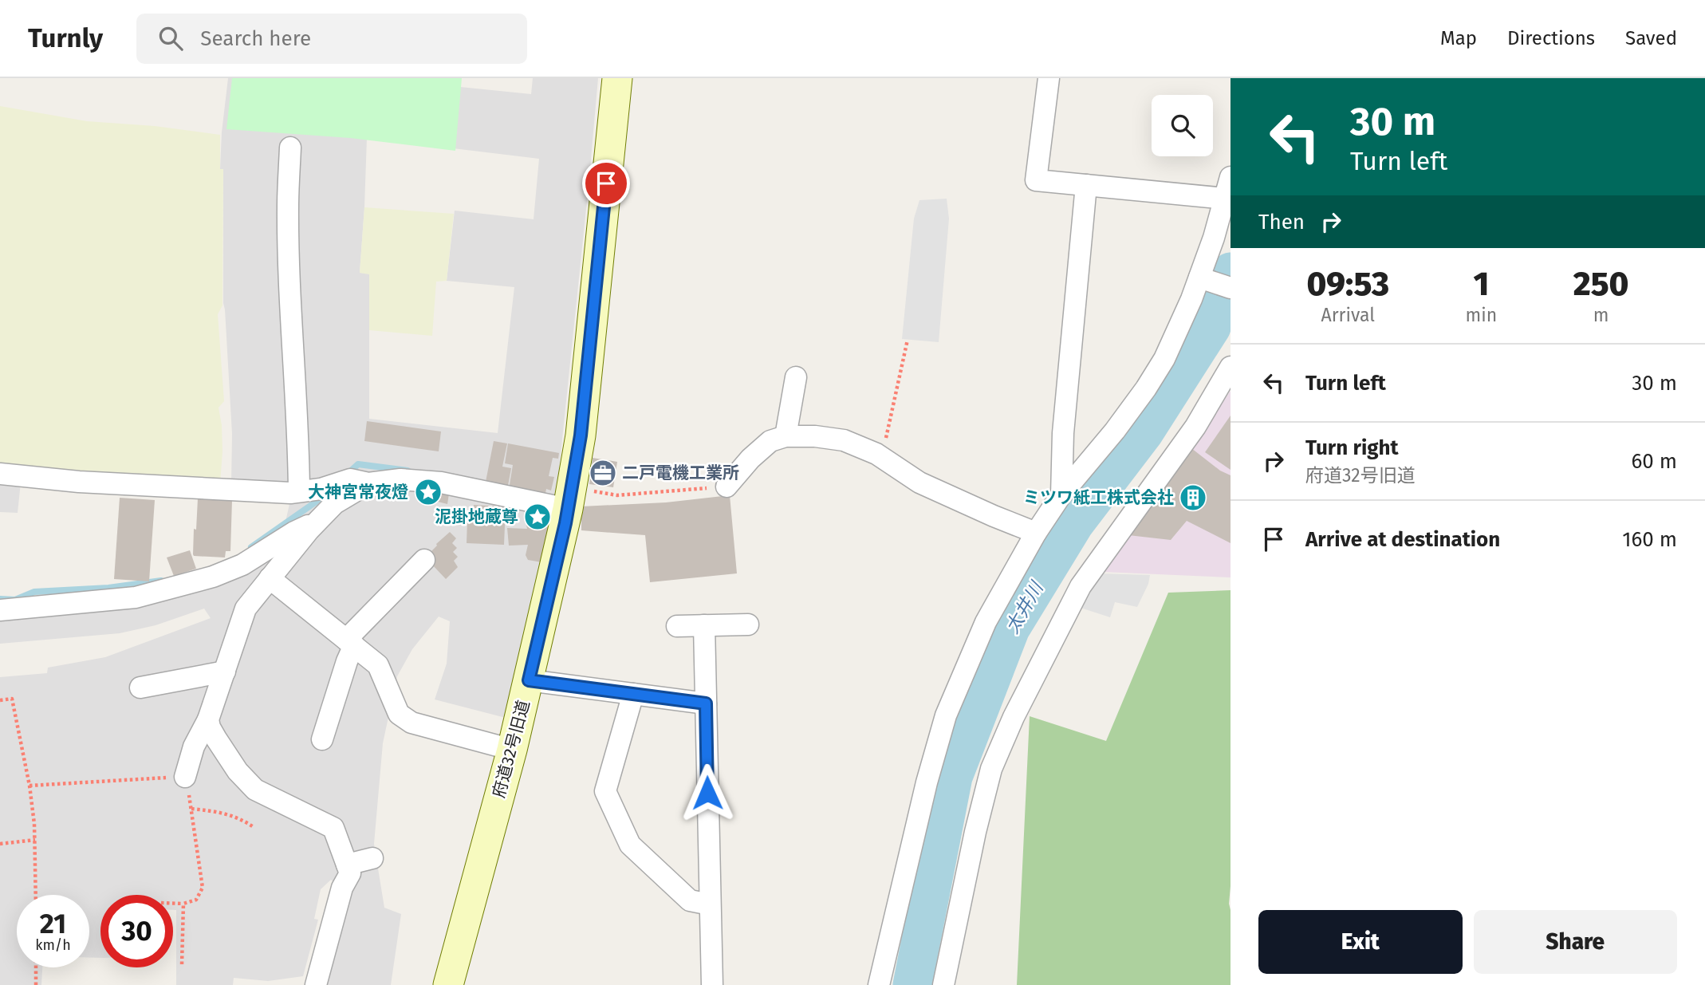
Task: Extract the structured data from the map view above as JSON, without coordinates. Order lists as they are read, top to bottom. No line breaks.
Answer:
{"streets":{"street":["府道32号旧道"]},"water":["太井川"],"places":{"office":["二戸電機工業所"],"place":["大神宮常夜燈","泥掛地蔵尊"],"building":["ミツワ紙工株式会社"]},"page":{"header":"Turnly","search":"Search here","nav":["Map","Directions","Saved"],"turn":["30 m","Turn left"],"then":"Then","eta":["09:53","Arrival","1","min","250","m"],"list":[{"name":"Turn left","value":"30 m"},{"name":"Turn right","note":"府道32号旧道","value":"60 m"},{"name":"Arrive at destination","value":"160 m"}],"speed":"21 km/h","limit":"30","buttons":["Exit","Share"]}}
